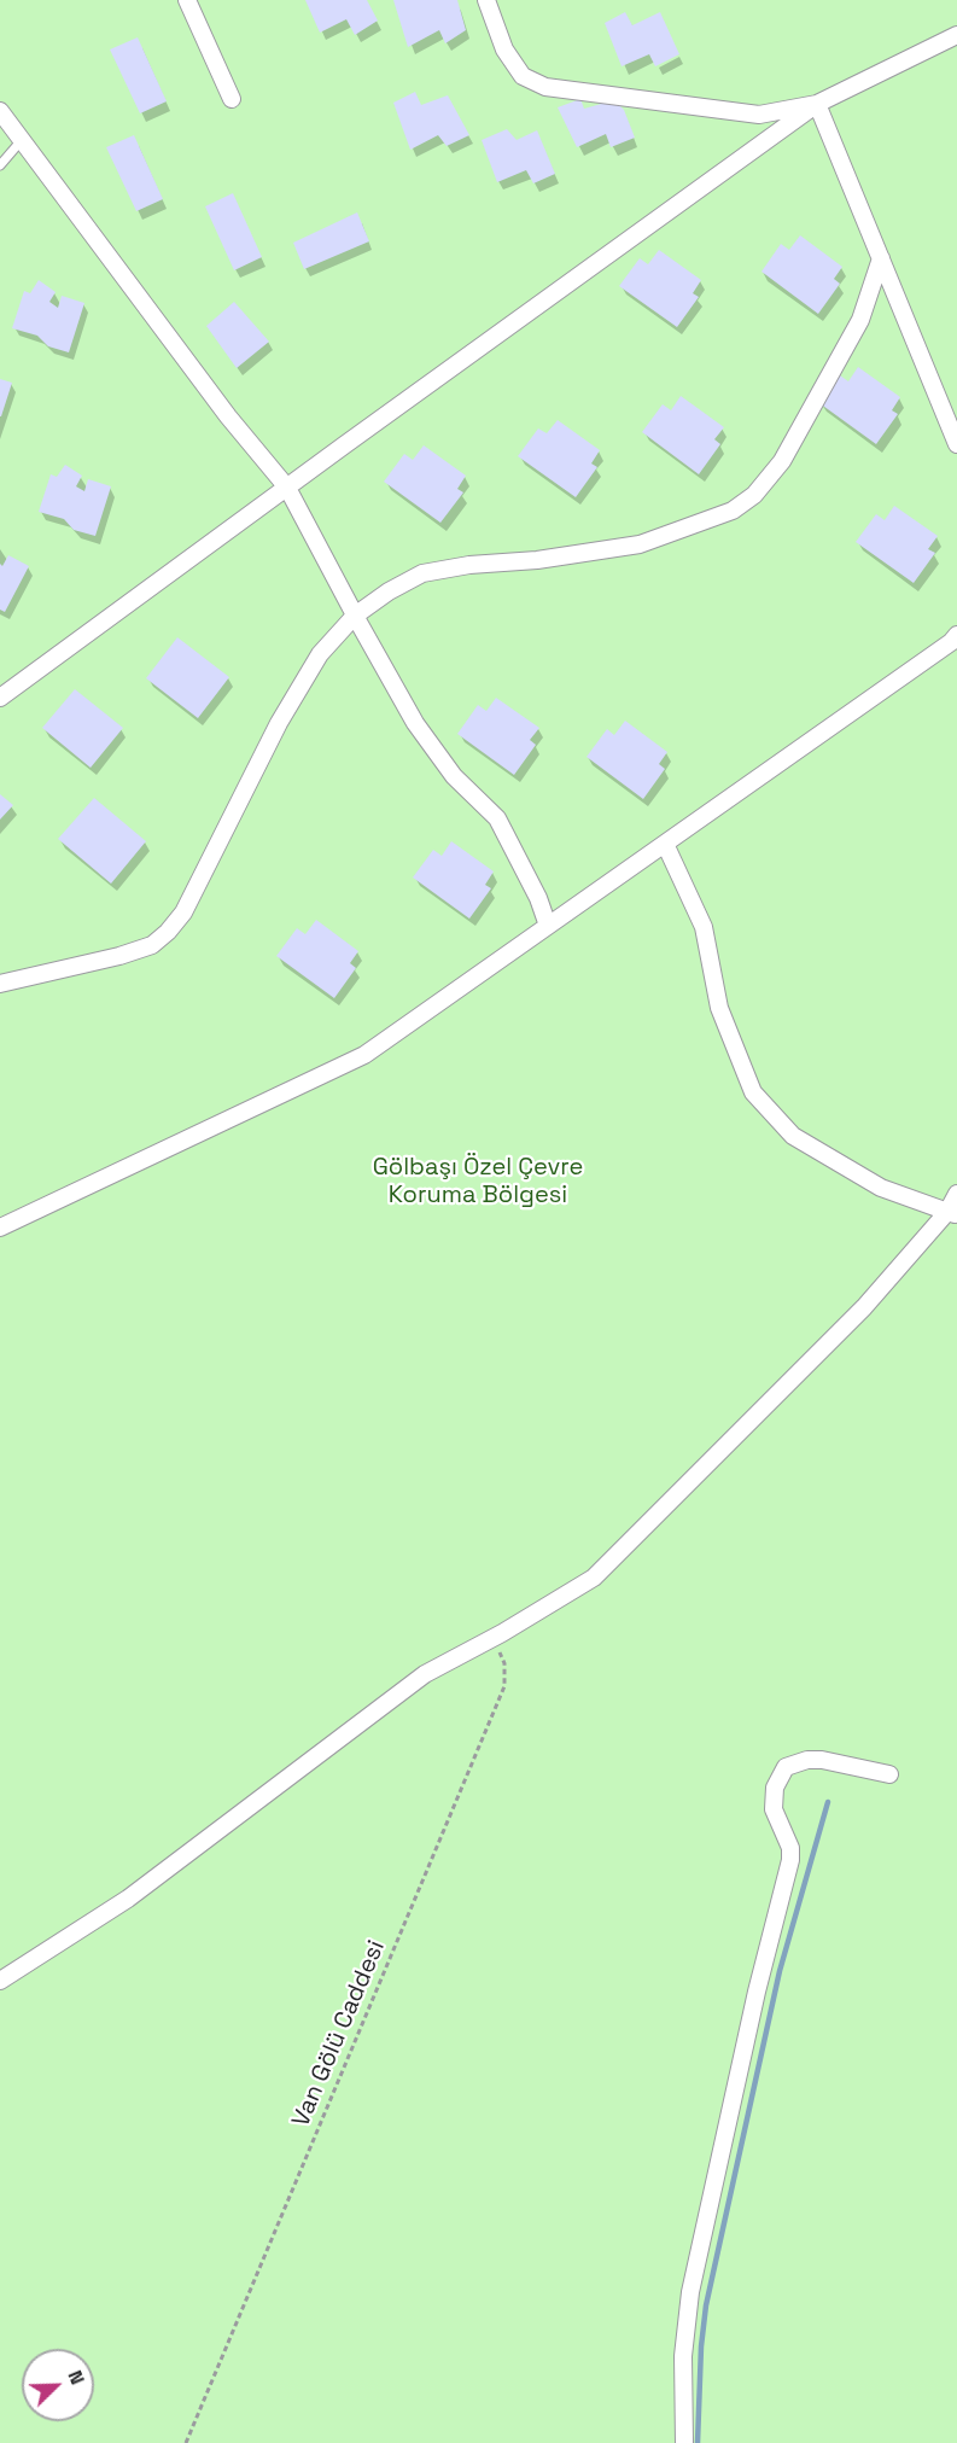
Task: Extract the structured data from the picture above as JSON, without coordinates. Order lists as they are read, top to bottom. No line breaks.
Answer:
{"streets":{"path":["Van Gölü Caddesi"]},"parks":["Gölbaşı Özel Çevre Koruma Bölgesi"],"north":"top right"}
